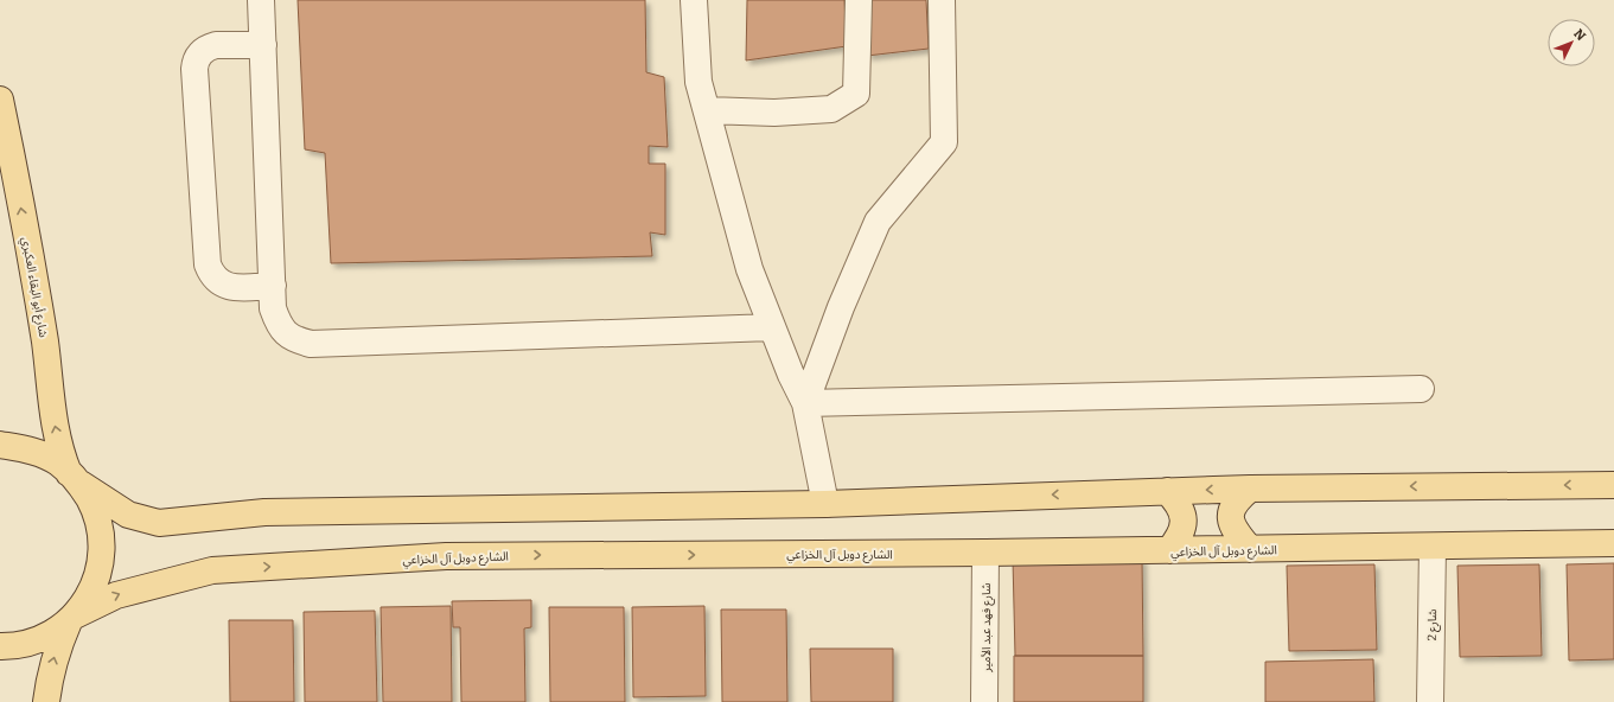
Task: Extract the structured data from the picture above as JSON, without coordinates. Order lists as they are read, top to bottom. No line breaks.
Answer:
{"streets":{"main road":["شارع أبو البقاء العكبري","الشارع دوبل آل الخزاعي"],"street":["شارع 2","شارع فهد عبد الأمير"]},"crossings":[["الشارع دوبل آل الخزاعي","شارع 2"],["الشارع دوبل آل الخزاعي","شارع فهد عبد الأمير"]],"one_way":["شارع أبو البقاء العكبري"],"north":"top right"}
